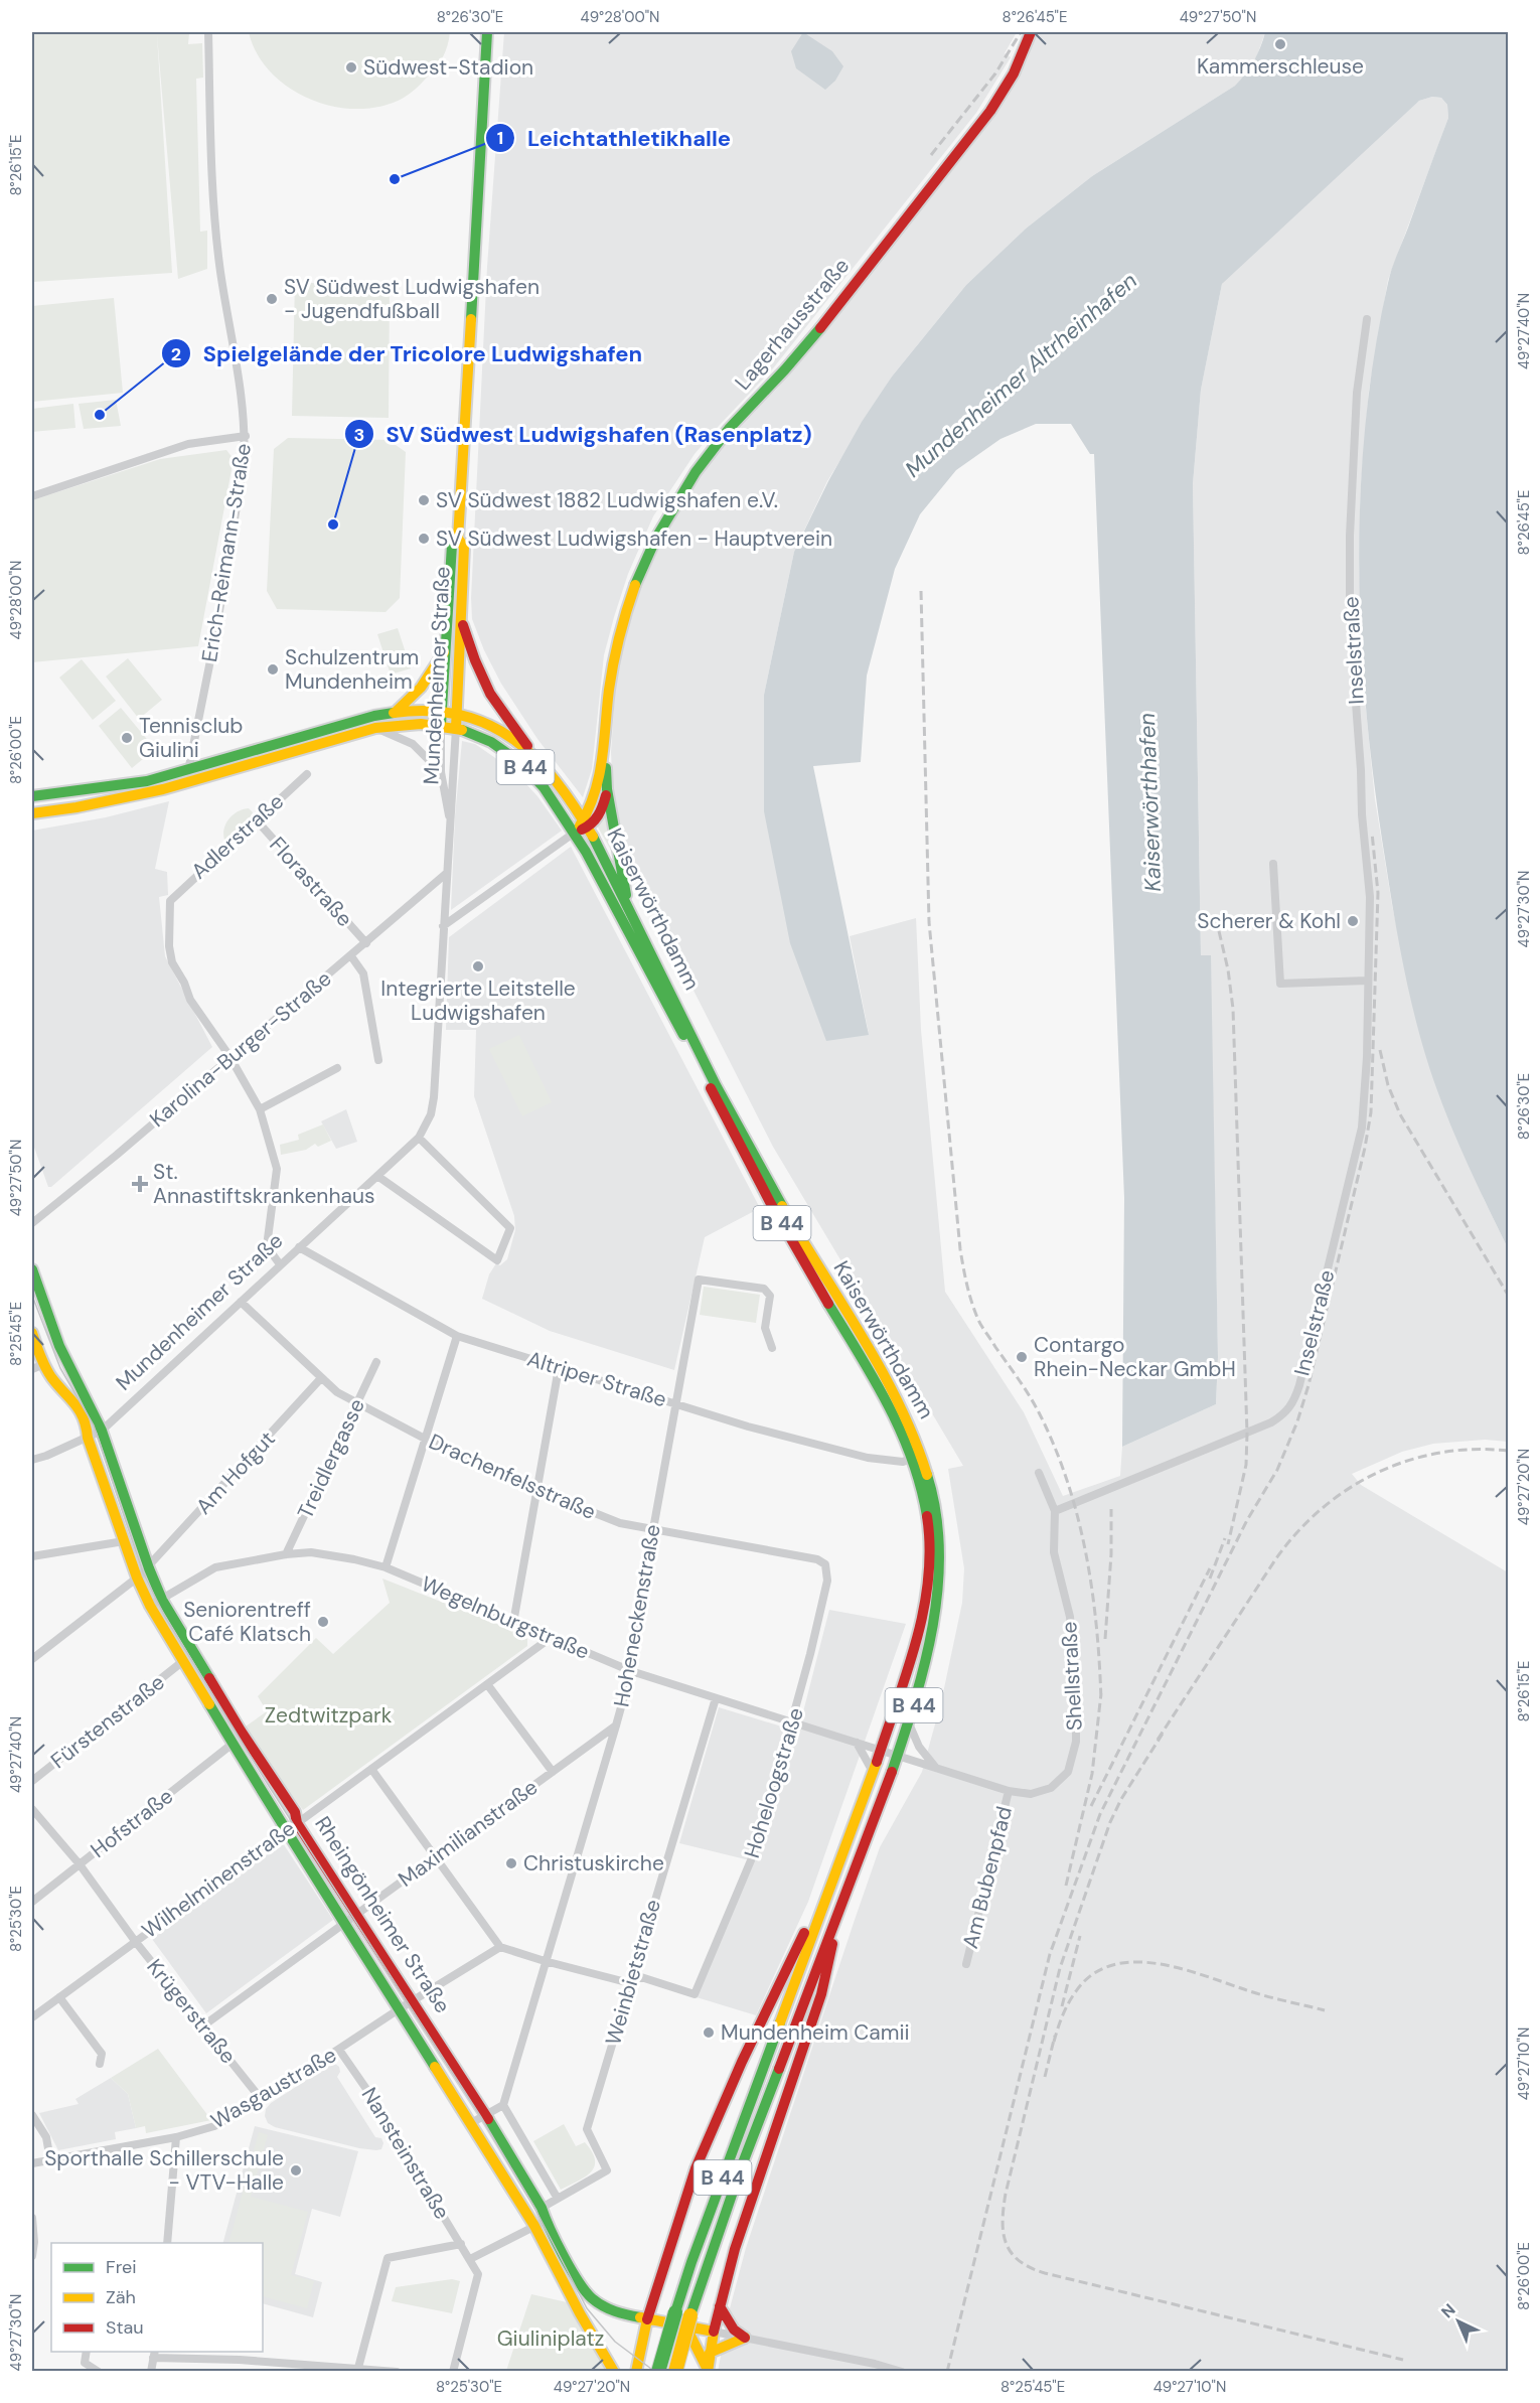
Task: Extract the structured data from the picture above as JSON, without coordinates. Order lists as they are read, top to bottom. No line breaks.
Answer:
{"streets":{"main road":["Lagerhausstraße","Mundenheimer Straße","B 44","Kaiserwörthdamm","Rheingönheimer Straße"],"street":["Erich-Reimann-Straße","Inselstraße","Adlerstraße","Florastraße","Karolina-Burger-Straße","Altriper Straße","Treidlergasse","Am Hofgut","Drachenfelsstraße","Hoheneckenstraße","Wegelnburgstraße","Shellstraße","Fürstenstraße","Hoheloogstraße","Hofstraße","Maximilianstraße","Am Bubenpfad","Wilhelminenstraße","Weinbietstraße","Krügerstraße","Wasgaustraße","Nansteinstraße"]},"crossings":[["Lagerhausstraße","B 44"],["Lagerhausstraße","Kaiserwörthdamm"],["Erich-Reimann-Straße","B 44"],["Inselstraße","Shellstraße"],["Mundenheimer Straße","B 44"],["Mundenheimer Straße","Karolina-Burger-Straße"],["Mundenheimer Straße","Altriper Straße"],["Mundenheimer Straße","Drachenfelsstraße"],["Mundenheimer Straße","Rheingönheimer Straße"],["B 44","Kaiserwörthdamm"],["B 44","Rheingönheimer Straße"],["Adlerstraße","Florastraße"],["Adlerstraße","Karolina-Burger-Straße"],["Florastraße","Karolina-Burger-Straße"],["Kaiserwörthdamm","Altriper Straße"],["Kaiserwörthdamm","Wegelnburgstraße"],["Kaiserwörthdamm","Shellstraße"],["Altriper Straße","Hoheneckenstraße"],["Treidlergasse","Drachenfelsstraße"],["Treidlergasse","Wegelnburgstraße"],["Am Hofgut","Drachenfelsstraße"],["Am Hofgut","Rheingönheimer Straße"],["Drachenfelsstraße","Hoheneckenstraße"],["Drachenfelsstraße","Hoheloogstraße"],["Hoheneckenstraße","Wegelnburgstraße"],["Hoheneckenstraße","Maximilianstraße"],["Wegelnburgstraße","Shellstraße"],["Wegelnburgstraße","Hoheloogstraße"],["Wegelnburgstraße","Wilhelminenstraße"],["Wegelnburgstraße","Rheingönheimer Straße"],["Wegelnburgstraße","Weinbietstraße"],["Shellstraße","Am Bubenpfad"],["Fürstenstraße","Rheingönheimer Straße"],["Hoheloogstraße","Weinbietstraße"],["Hofstraße","Rheingönheimer Straße"],["Hofstraße","Krügerstraße"],["Maximilianstraße","Rheingönheimer Straße"],["Maximilianstraße","Krügerstraße"],["Wilhelminenstraße","Rheingönheimer Straße"],["Wilhelminenstraße","Krügerstraße"],["Rheingönheimer Straße","Weinbietstraße"],["Rheingönheimer Straße","Wasgaustraße"],["Weinbietstraße","Nansteinstraße"],["Krügerstraße","Wasgaustraße"],["Wasgaustraße","Nansteinstraße"]],"water":["Mundenheimer Altrheinhafen","Kaiserwörthhafen"],"parks":["Zedtwitzpark","Giuliniplatz"],"places":{"other":["Kammerschleuse","Südwest-Stadion","Leichtathletikhalle","SV Südwest Ludwigshafen - Jugendfußball","Spielgelände der Tricolore Ludwigshafen","SV Südwest 1882 Ludwigshafen e.V.","SV Südwest Ludwigshafen (Rasenplatz)","SV Südwest Ludwigshafen - Hauptverein","Schulzentrum Mundenheim","Tennisclub Giulini","Scherer & Kohl","Integrierte Leitstelle Ludwigshafen","Contargo Rhein-Neckar GmbH","Seniorentreff Café Klatsch","Christuskirche","Mundenheim Camii","Sporthalle Schillerschule - VTV-Halle"],"health":["St. Annastiftskrankenhaus"]},"legend":["Frei","Zäh","Stau"],"north":"top left","coordinates":["8°26'30\"E","49°28'00\"N","8°26'45\"E","49°27'50\"N","8°26'15\"E","49°27'40\"N","8°26'00\"E","49°27'30\"N","8°25'45\"E","49°27'20\"N","8°25'30\"E","49°27'10\"N"]}
